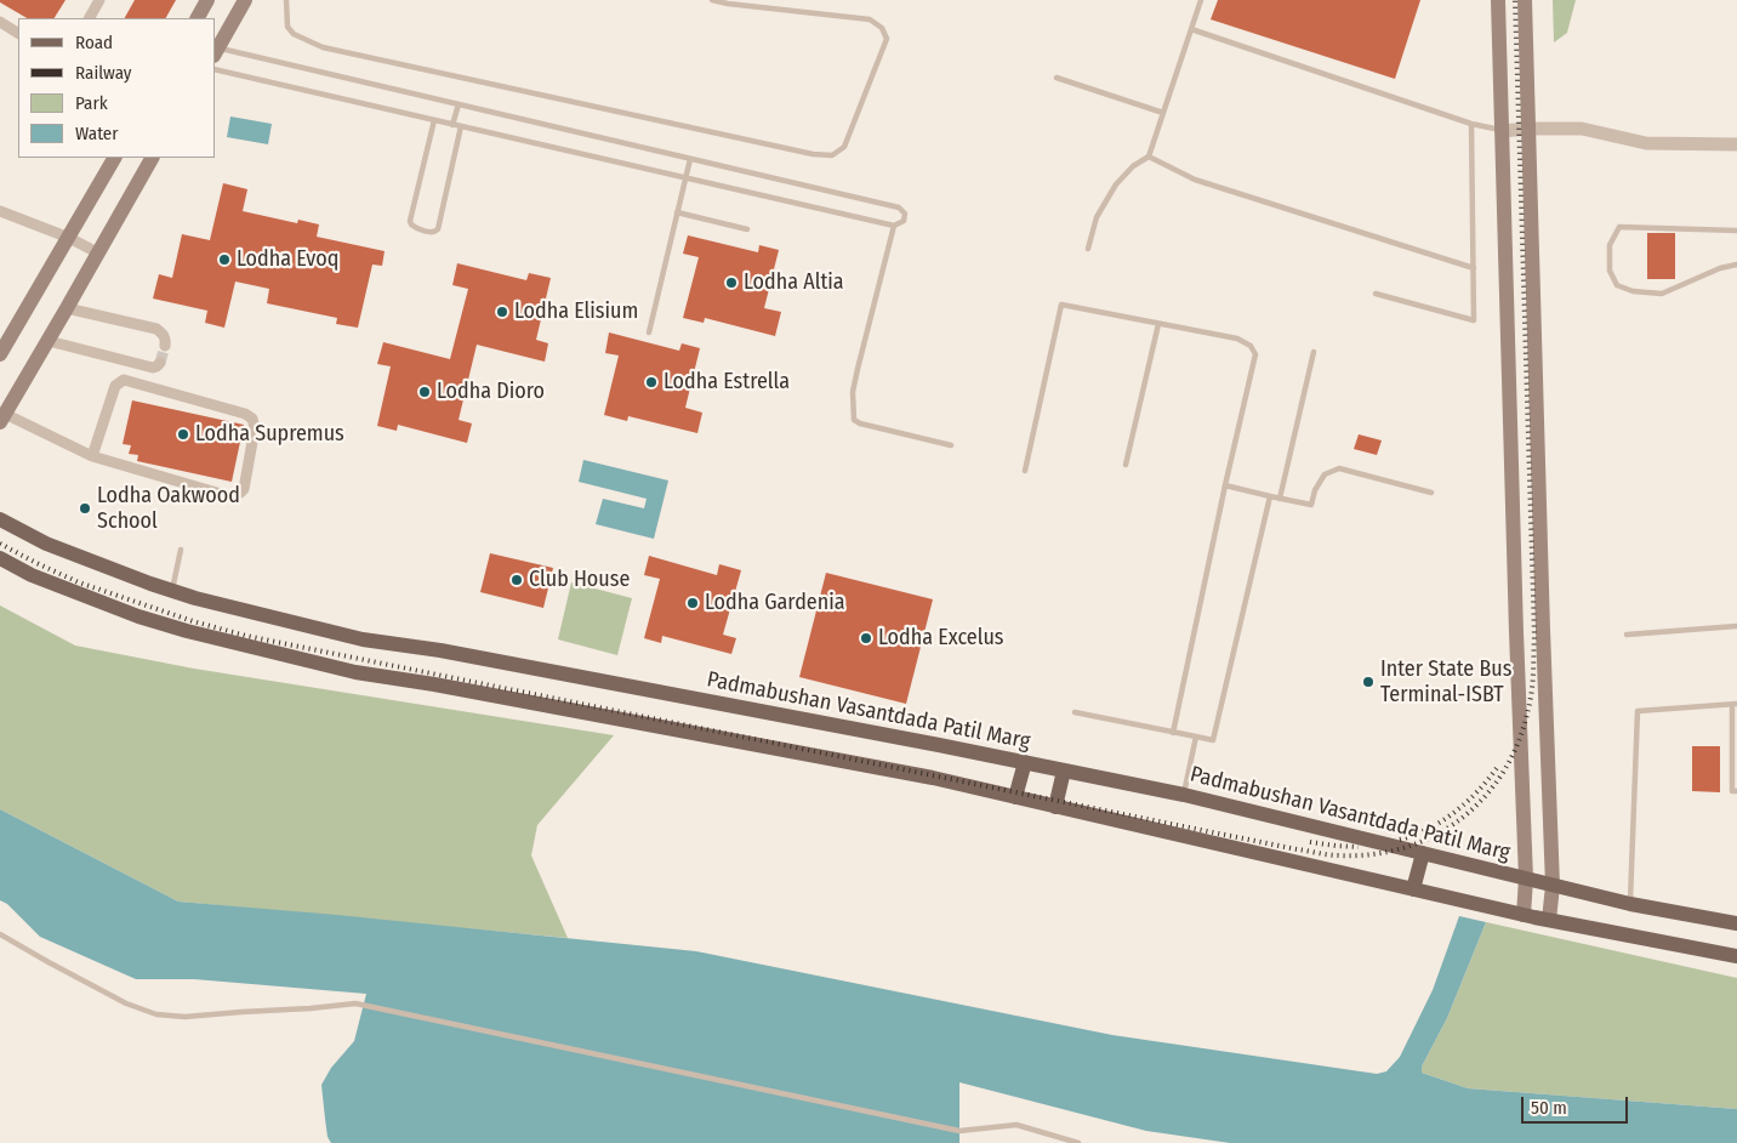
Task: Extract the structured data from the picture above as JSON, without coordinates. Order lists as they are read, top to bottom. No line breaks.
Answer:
{"streets":{"main road":["Padmabushan Vasantdada Patil Marg"]},"places":["Lodha Evoq","Lodha Altia","Lodha Elisium","Lodha Estrella","Lodha Dioro","Lodha Supremus","Lodha Oakwood School","Club House","Lodha Gardenia","Lodha Excelus","Inter State Bus Terminal-ISBT"],"legend":["Road","Railway","Park","Water"],"scale_bar":"50 m"}
